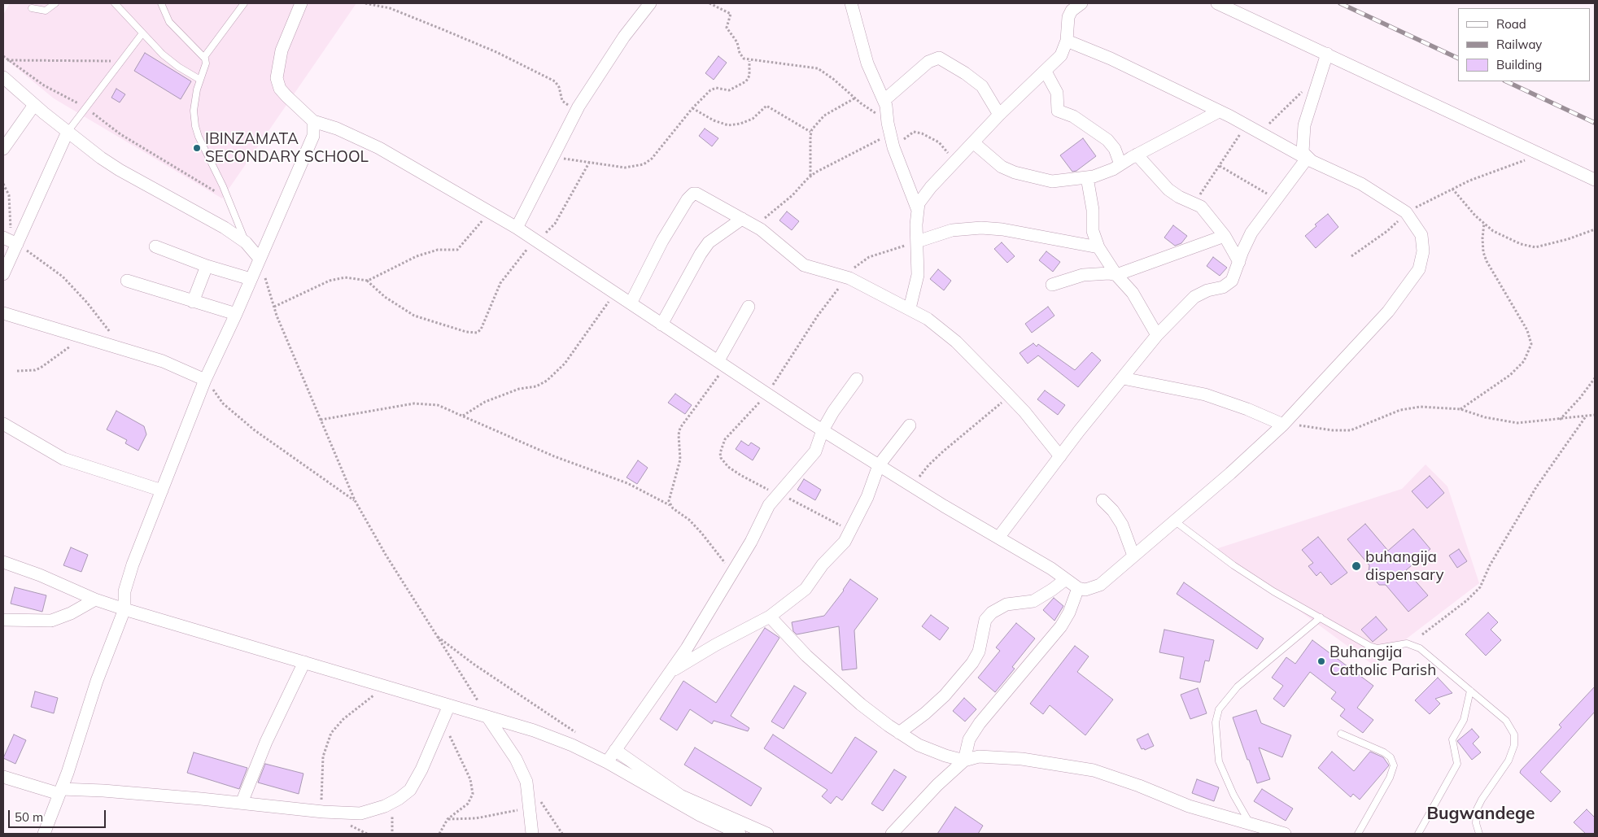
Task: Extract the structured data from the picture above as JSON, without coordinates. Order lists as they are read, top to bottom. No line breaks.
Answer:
{"districts":["Bugwandege"],"places":["IBINZAMATA SECONDARY SCHOOL","buhangija dispensary","Buhangija Catholic Parish"],"legend":["Road","Railway","Building"],"scale_bar":"50 m"}
